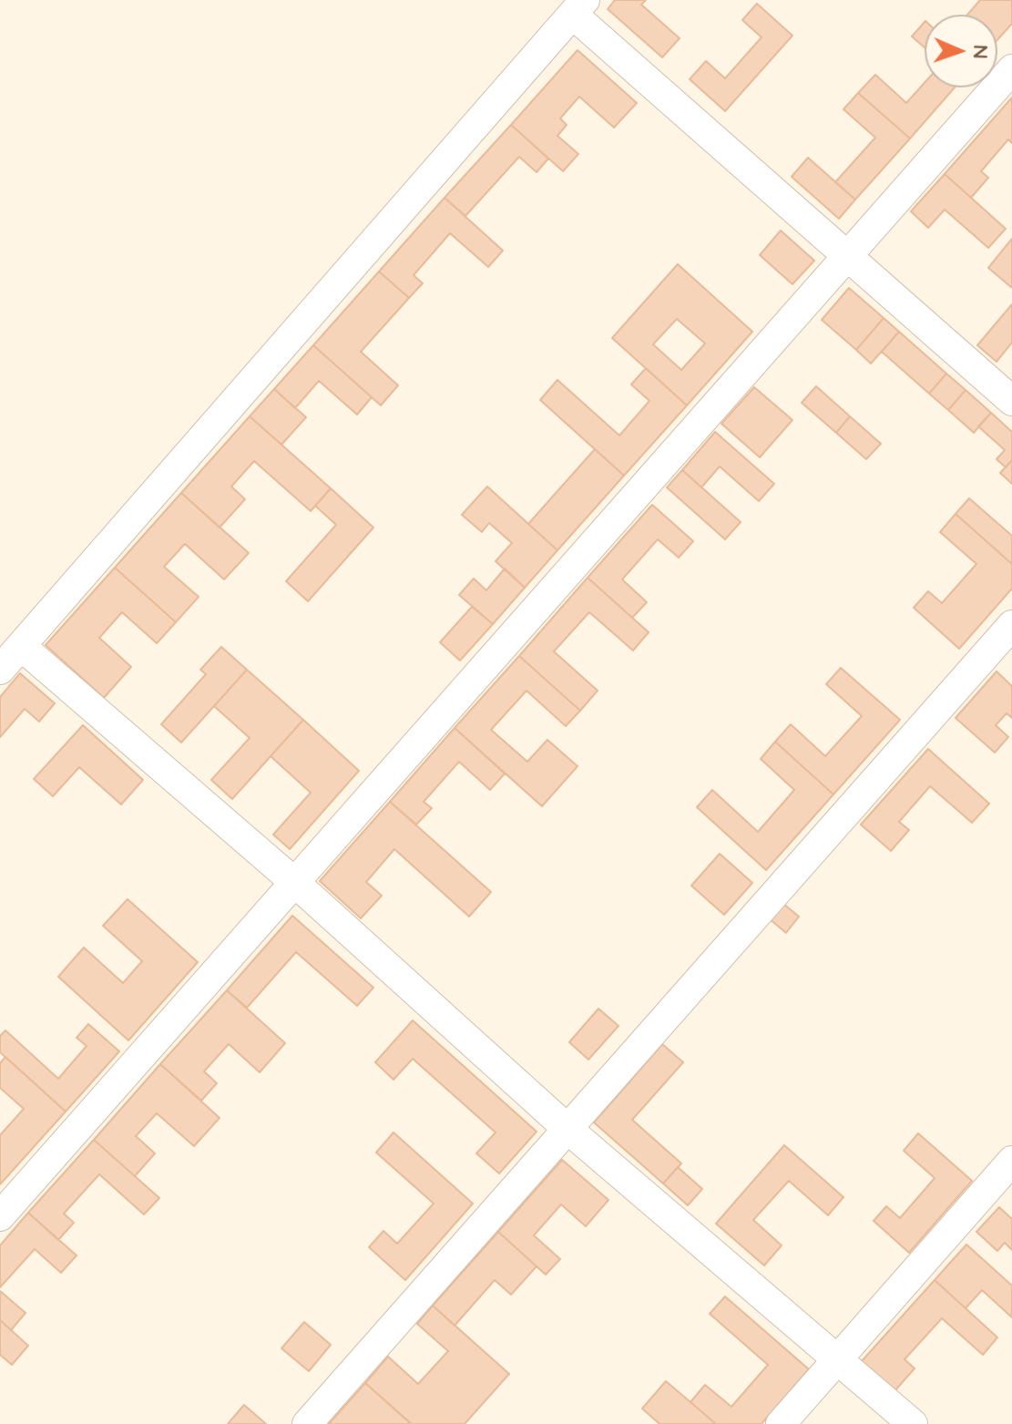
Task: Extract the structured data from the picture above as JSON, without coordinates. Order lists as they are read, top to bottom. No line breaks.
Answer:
{"north":"right"}
